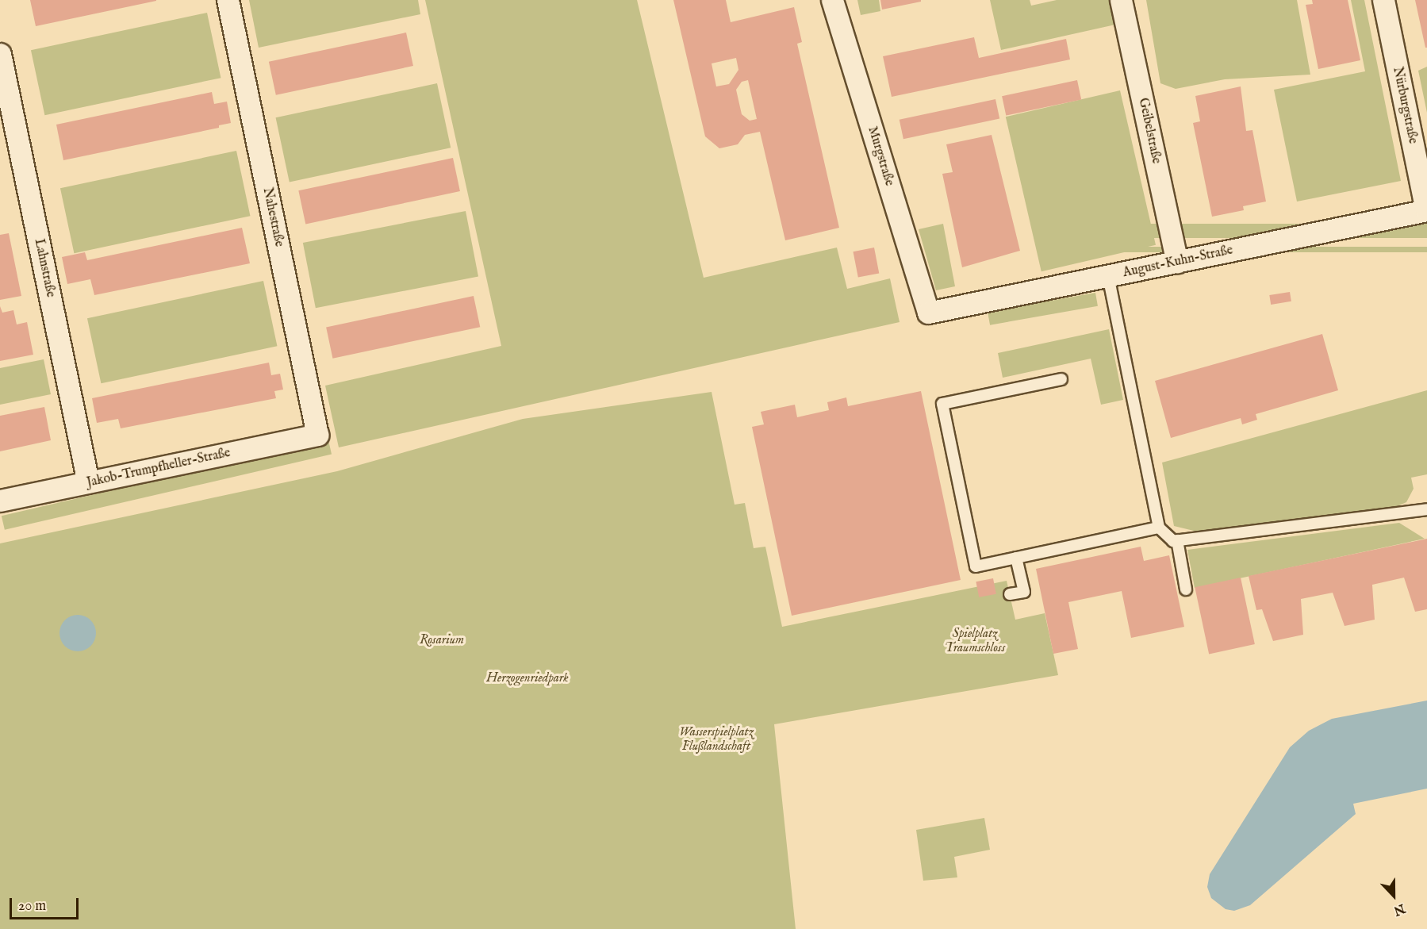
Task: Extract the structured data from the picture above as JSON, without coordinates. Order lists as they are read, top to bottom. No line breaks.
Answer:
{"streets":{"street":["Nürburgstraße","Geibelstraße","Murgstraße","Nahestraße","August-Kuhn-Straße","Lahnstraße","Jakob-Trumpfheller-Straße"]},"crossings":[["Nürburgstraße","August-Kuhn-Straße"],["Geibelstraße","August-Kuhn-Straße"],["Murgstraße","August-Kuhn-Straße"],["Nahestraße","Jakob-Trumpfheller-Straße"],["Lahnstraße","Jakob-Trumpfheller-Straße"]],"parks":["Spielplatz Traumschloss","Rosarium","Herzogenriedpark","Wasserspielplatz Flußlandschaft"],"scale_bar":"20 m","north":"bottom"}
